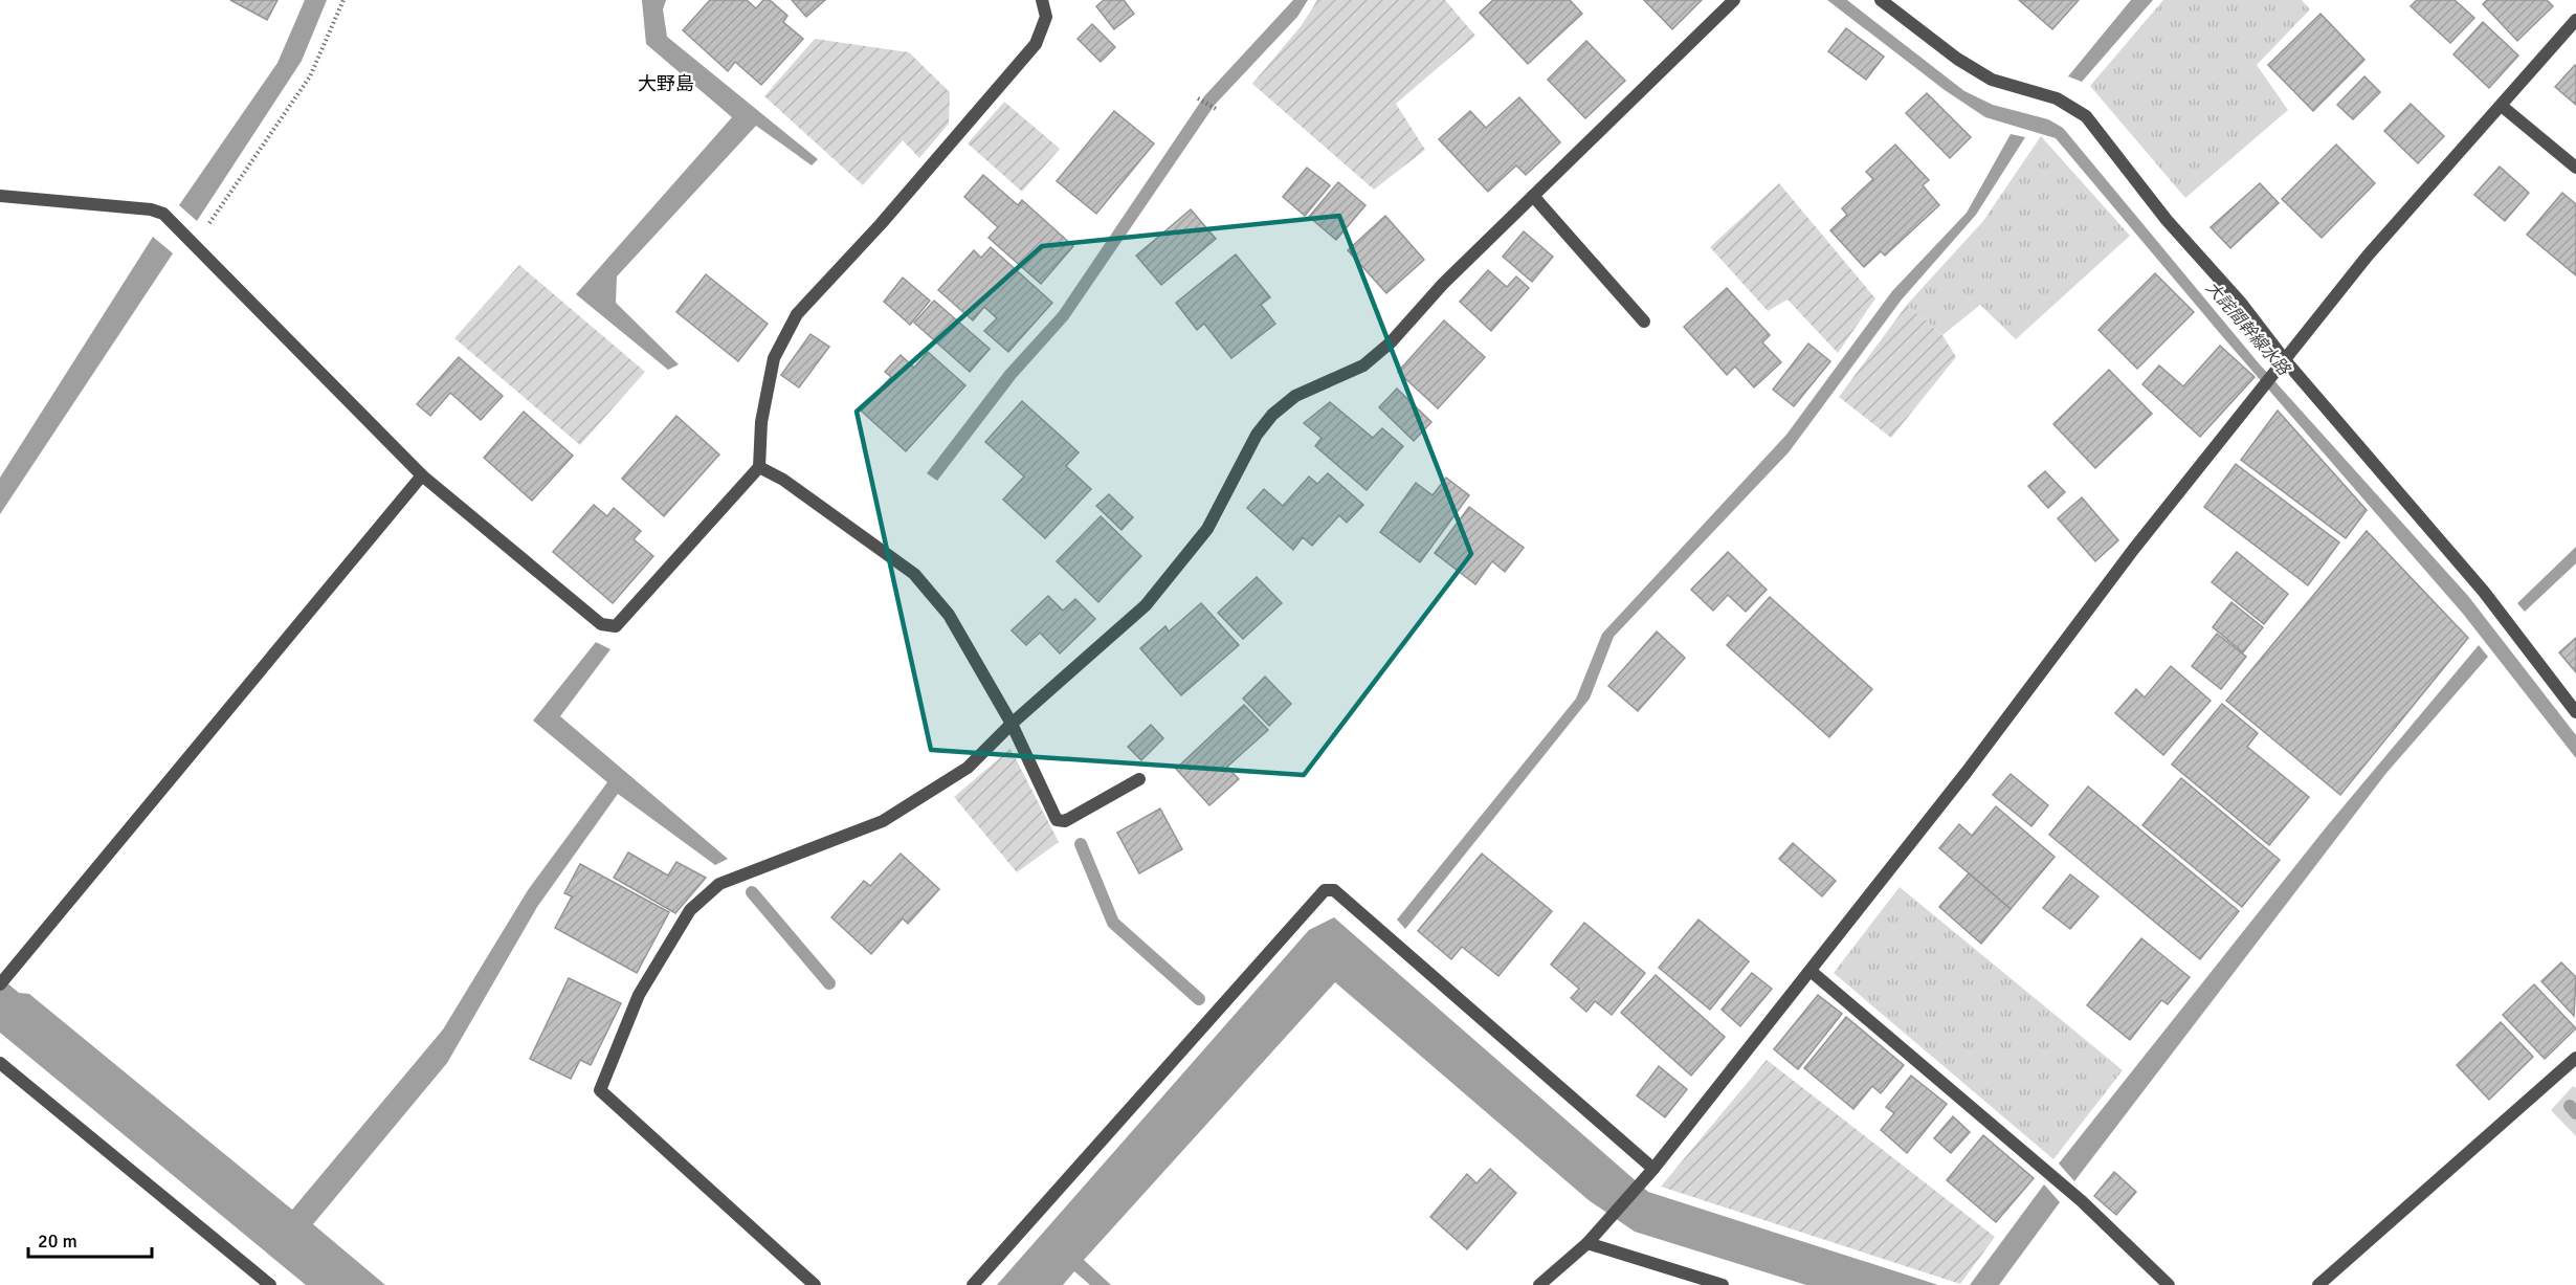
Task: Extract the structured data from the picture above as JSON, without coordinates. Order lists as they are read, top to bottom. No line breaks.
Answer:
{"districts":["大野島"],"water":["大詫間幹線水路"],"scale_bar":"20 m"}
